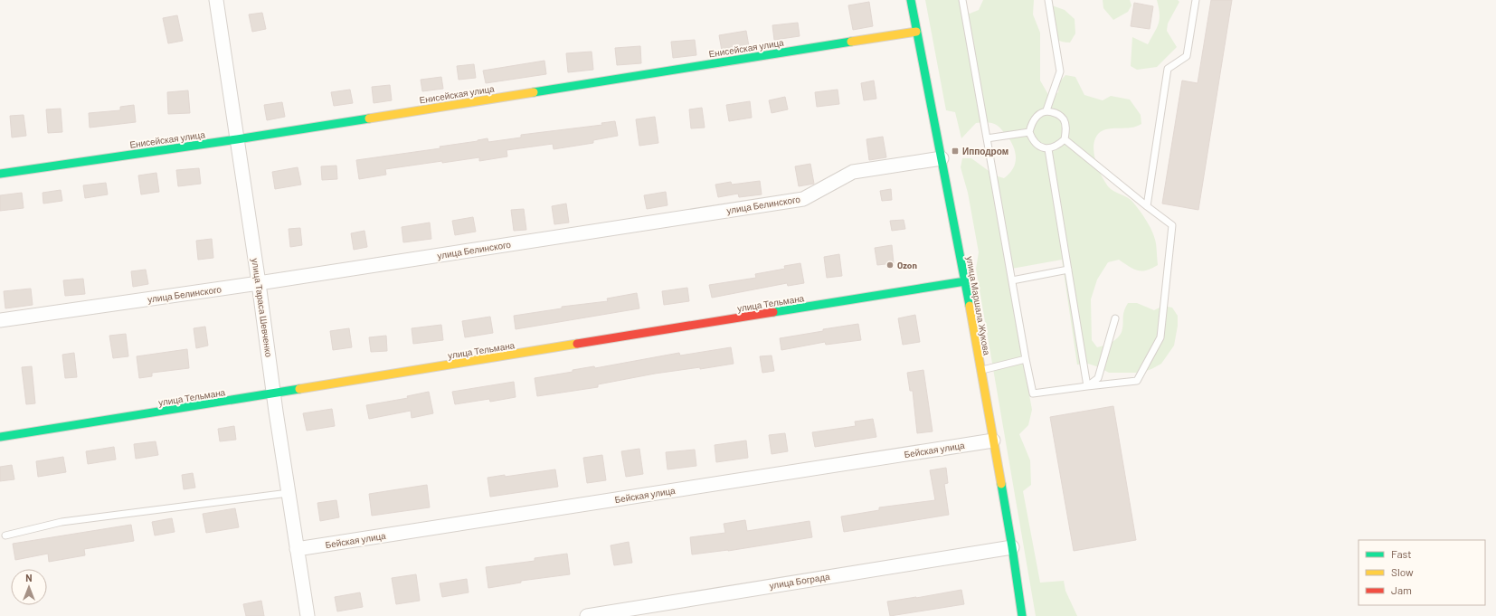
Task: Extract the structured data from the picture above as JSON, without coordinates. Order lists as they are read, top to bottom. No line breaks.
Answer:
{"streets":{"street":["Енисейская улица","улица Белинского","улица Тельмана","улица Маршала Жукова","улица Тараса Шевченко","Бейская улица","улица Бограда"]},"crossings":[["Енисейская улица","улица Маршала Жукова"],["Енисейская улица","улица Тараса Шевченко"],["улица Белинского","улица Маршала Жукова"],["улица Белинского","улица Тараса Шевченко"],["улица Тельмана","улица Маршала Жукова"],["улица Тельмана","улица Тараса Шевченко"],["улица Маршала Жукова","Бейская улица"],["улица Маршала Жукова","улица Бограда"],["улица Тараса Шевченко","Бейская улица"]],"places":{"transit":["Ипподром"],"other":["Ozon"]},"legend":["Fast","Slow","Jam"],"north":"top"}
